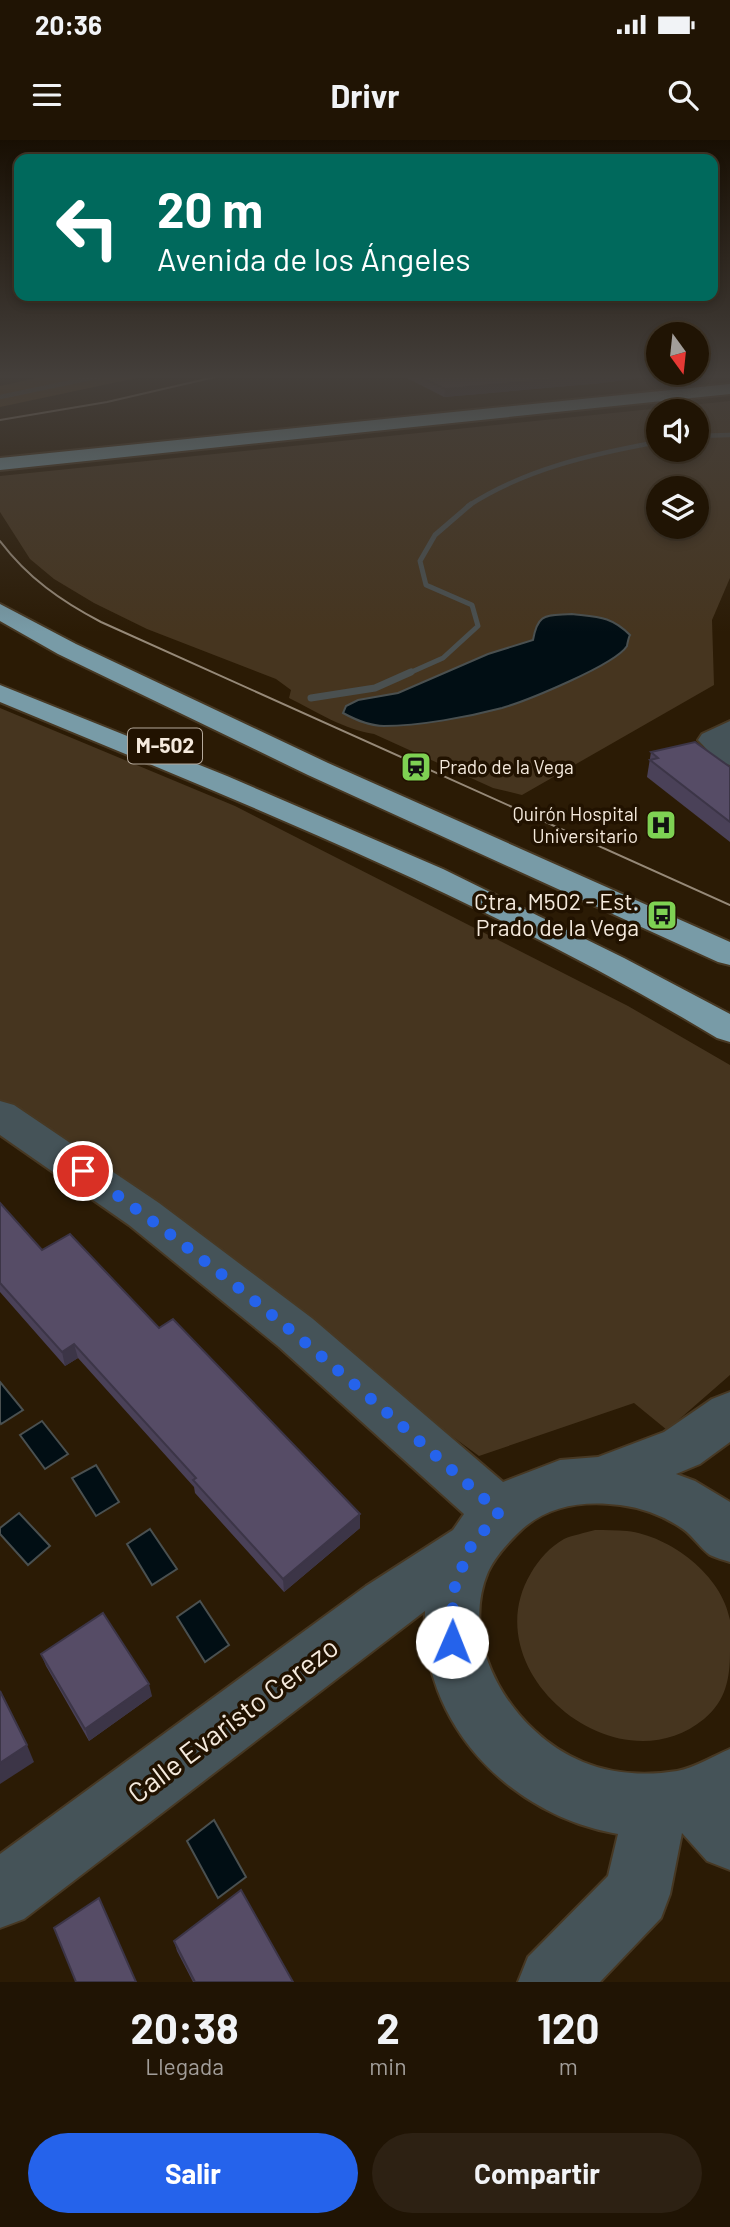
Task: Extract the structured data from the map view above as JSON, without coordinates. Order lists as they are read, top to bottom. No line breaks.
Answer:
{"streets":{"highway":["M-502"],"street":["Calle Evaristo Cerezo"]},"places":{"station":["Prado de la Vega"],"hospital":["Quirón Hospital Universitario"],"bus stop":["Ctra. M502 - Est. Prado de la Vega"]},"north":"bottom","page":{"status":"20:36","header":"Drivr","turn":["20 m","Avenida de los Ángeles"],"eta":["20:38","Llegada","2","min","120","m"],"buttons":["Salir","Compartir"]}}
